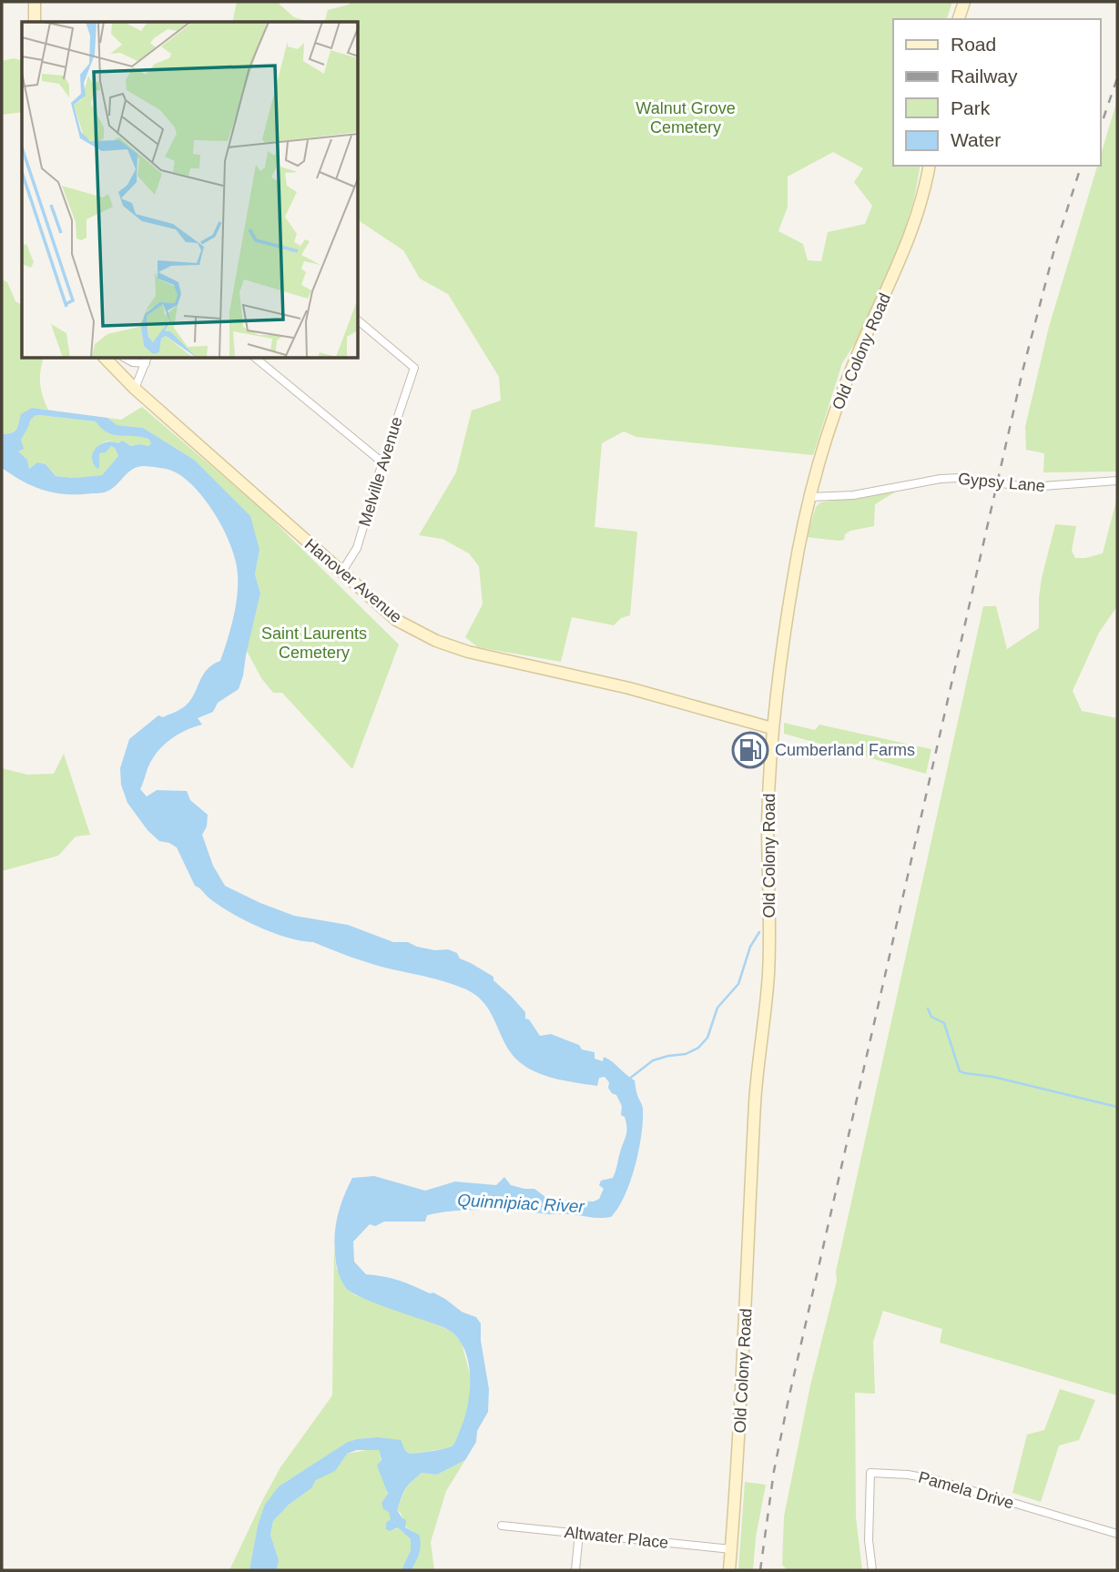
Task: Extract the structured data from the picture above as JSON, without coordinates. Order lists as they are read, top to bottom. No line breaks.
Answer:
{"streets":{"main road":["Old Colony Road","Hanover Avenue"],"street":["Melville Avenue","Gypsy Lane","Pamela Drive","Altwater Place"]},"crossings":[["Old Colony Road","Gypsy Lane"],["Old Colony Road","Hanover Avenue"],["Old Colony Road","Altwater Place"],["Melville Avenue","Hanover Avenue"]],"water":["Quinnipiac River"],"parks":["Walnut Grove Cemetery","Saint Laurents Cemetery"],"places":{"fuel station":["Cumberland Farms"]},"legend":["Road","Railway","Park","Water"]}
